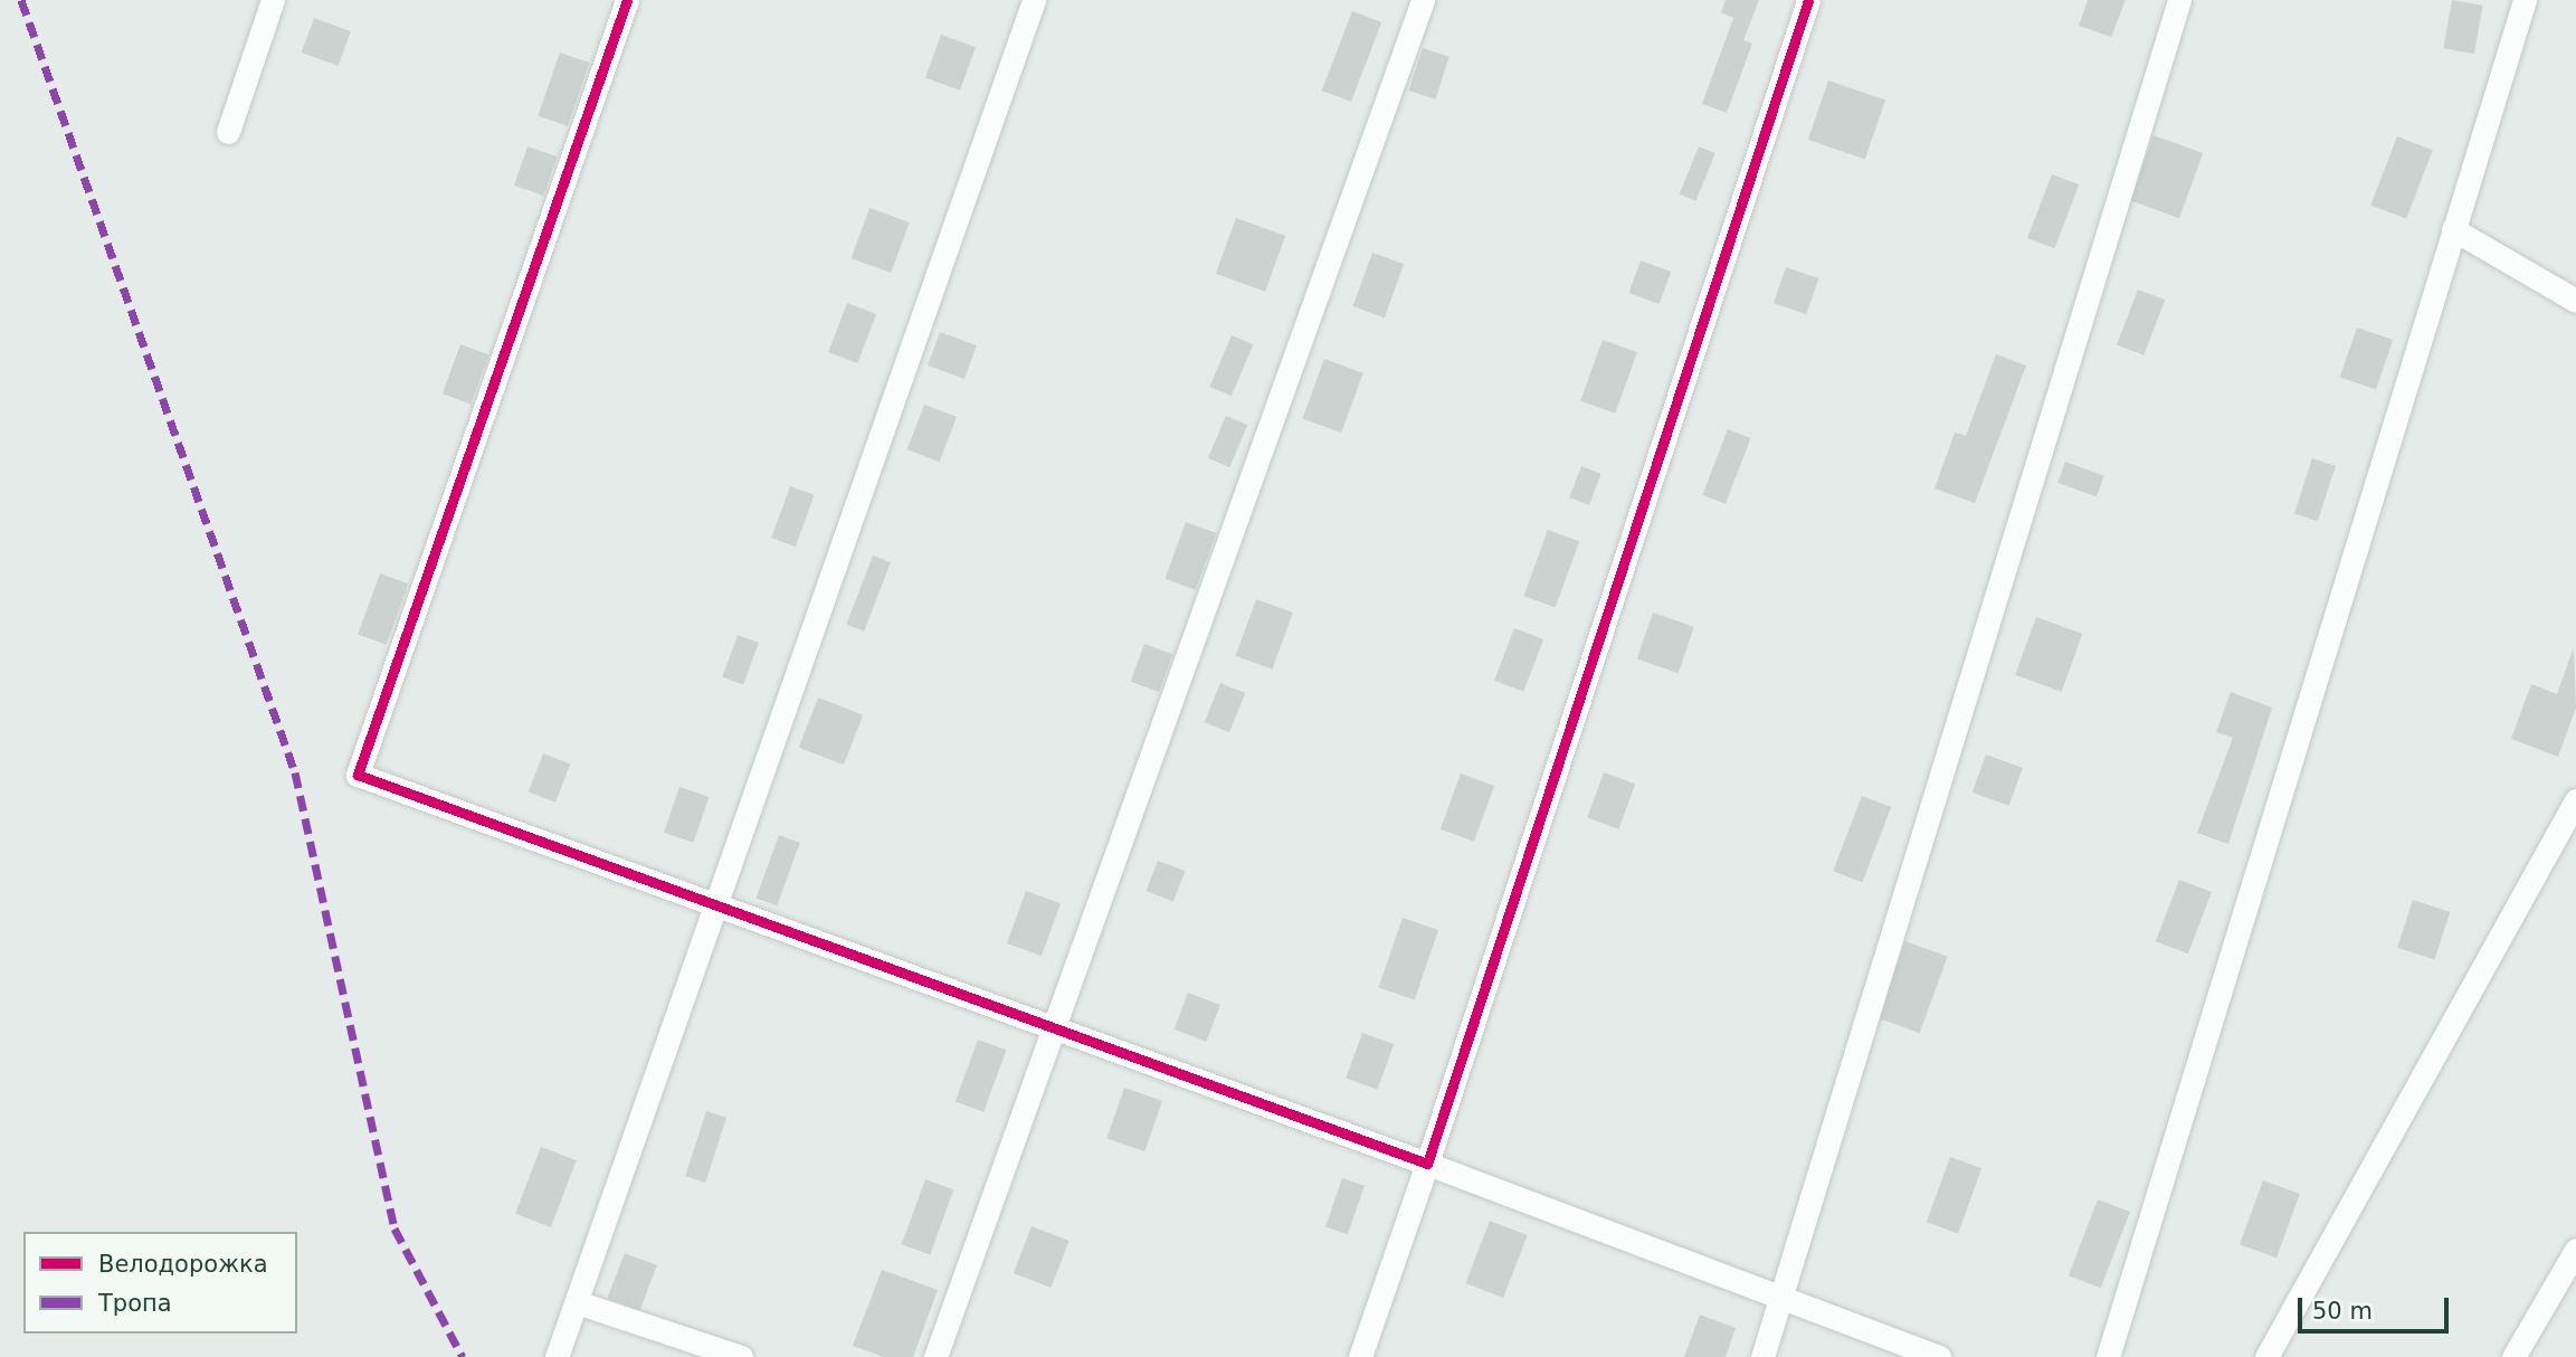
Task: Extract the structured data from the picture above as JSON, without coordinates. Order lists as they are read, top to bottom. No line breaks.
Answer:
{"legend":["Велодорожка","Тропа"],"scale_bar":"50 m"}
